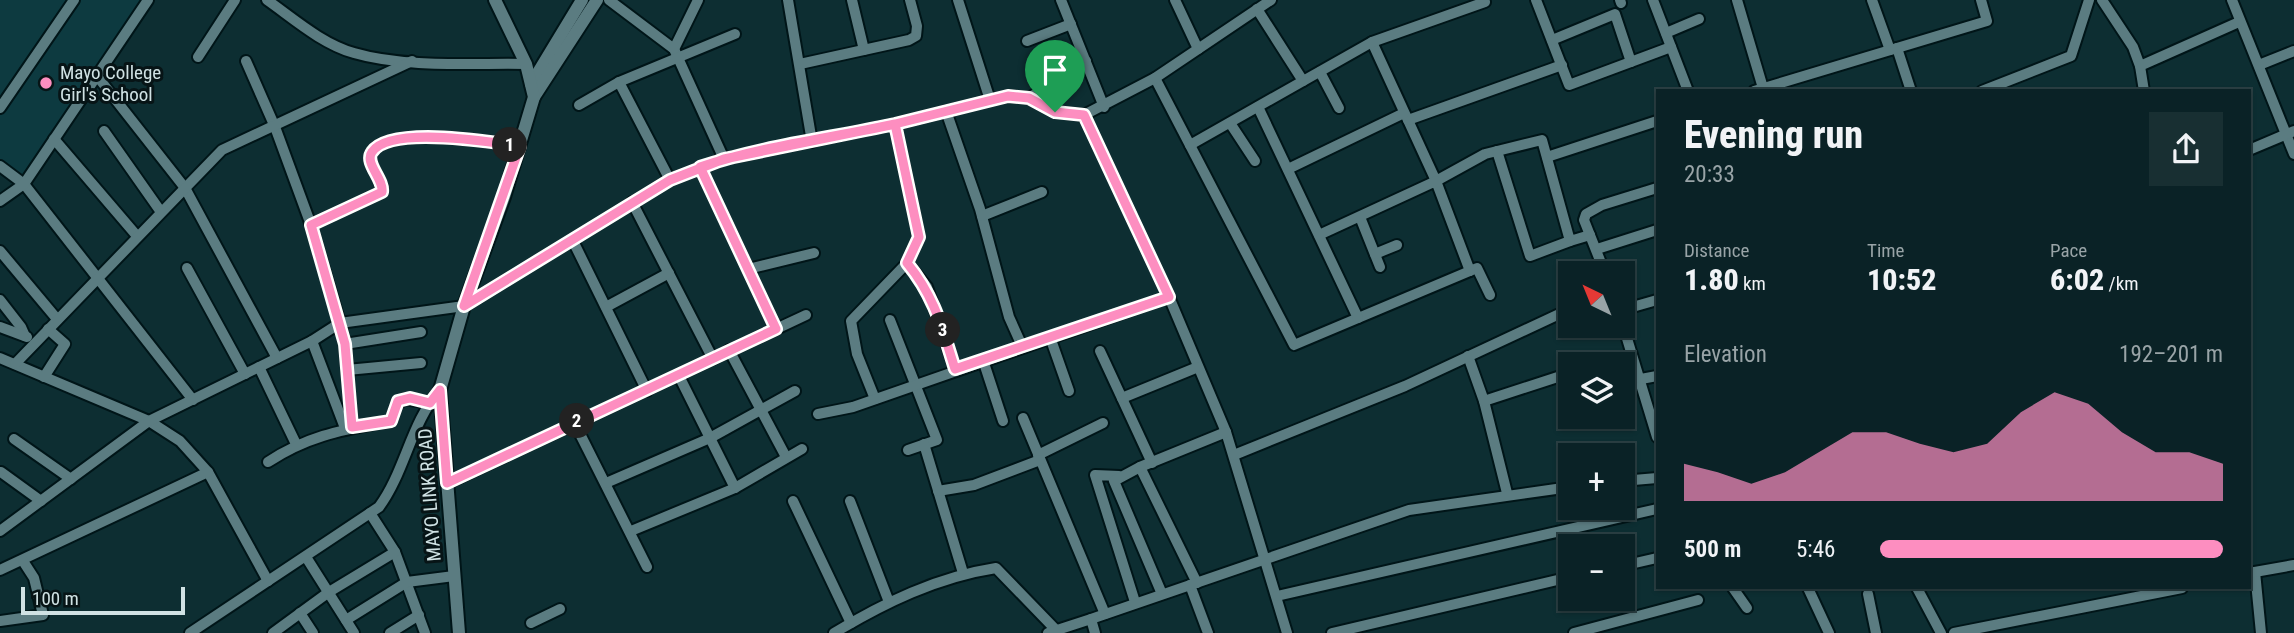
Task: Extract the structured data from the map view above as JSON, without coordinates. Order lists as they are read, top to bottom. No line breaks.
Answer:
{"streets":{"street":["MAYO LINK ROAD"]},"places":["Mayo College Girl's School"],"scale_bar":"100 m","north":"top left","page":{"heading":["Evening run","20:33"],"pins":["1","3","2"],"stats":[["Distance","1.80 km"],["Time","10:52"],["Pace","6:02 /km"]],"map_buttons":["+","−"],"chart":["Elevation","192–201 m"],"list":[{"name":"500 m","note":"5:46"}],"scale":"100 m"}}
